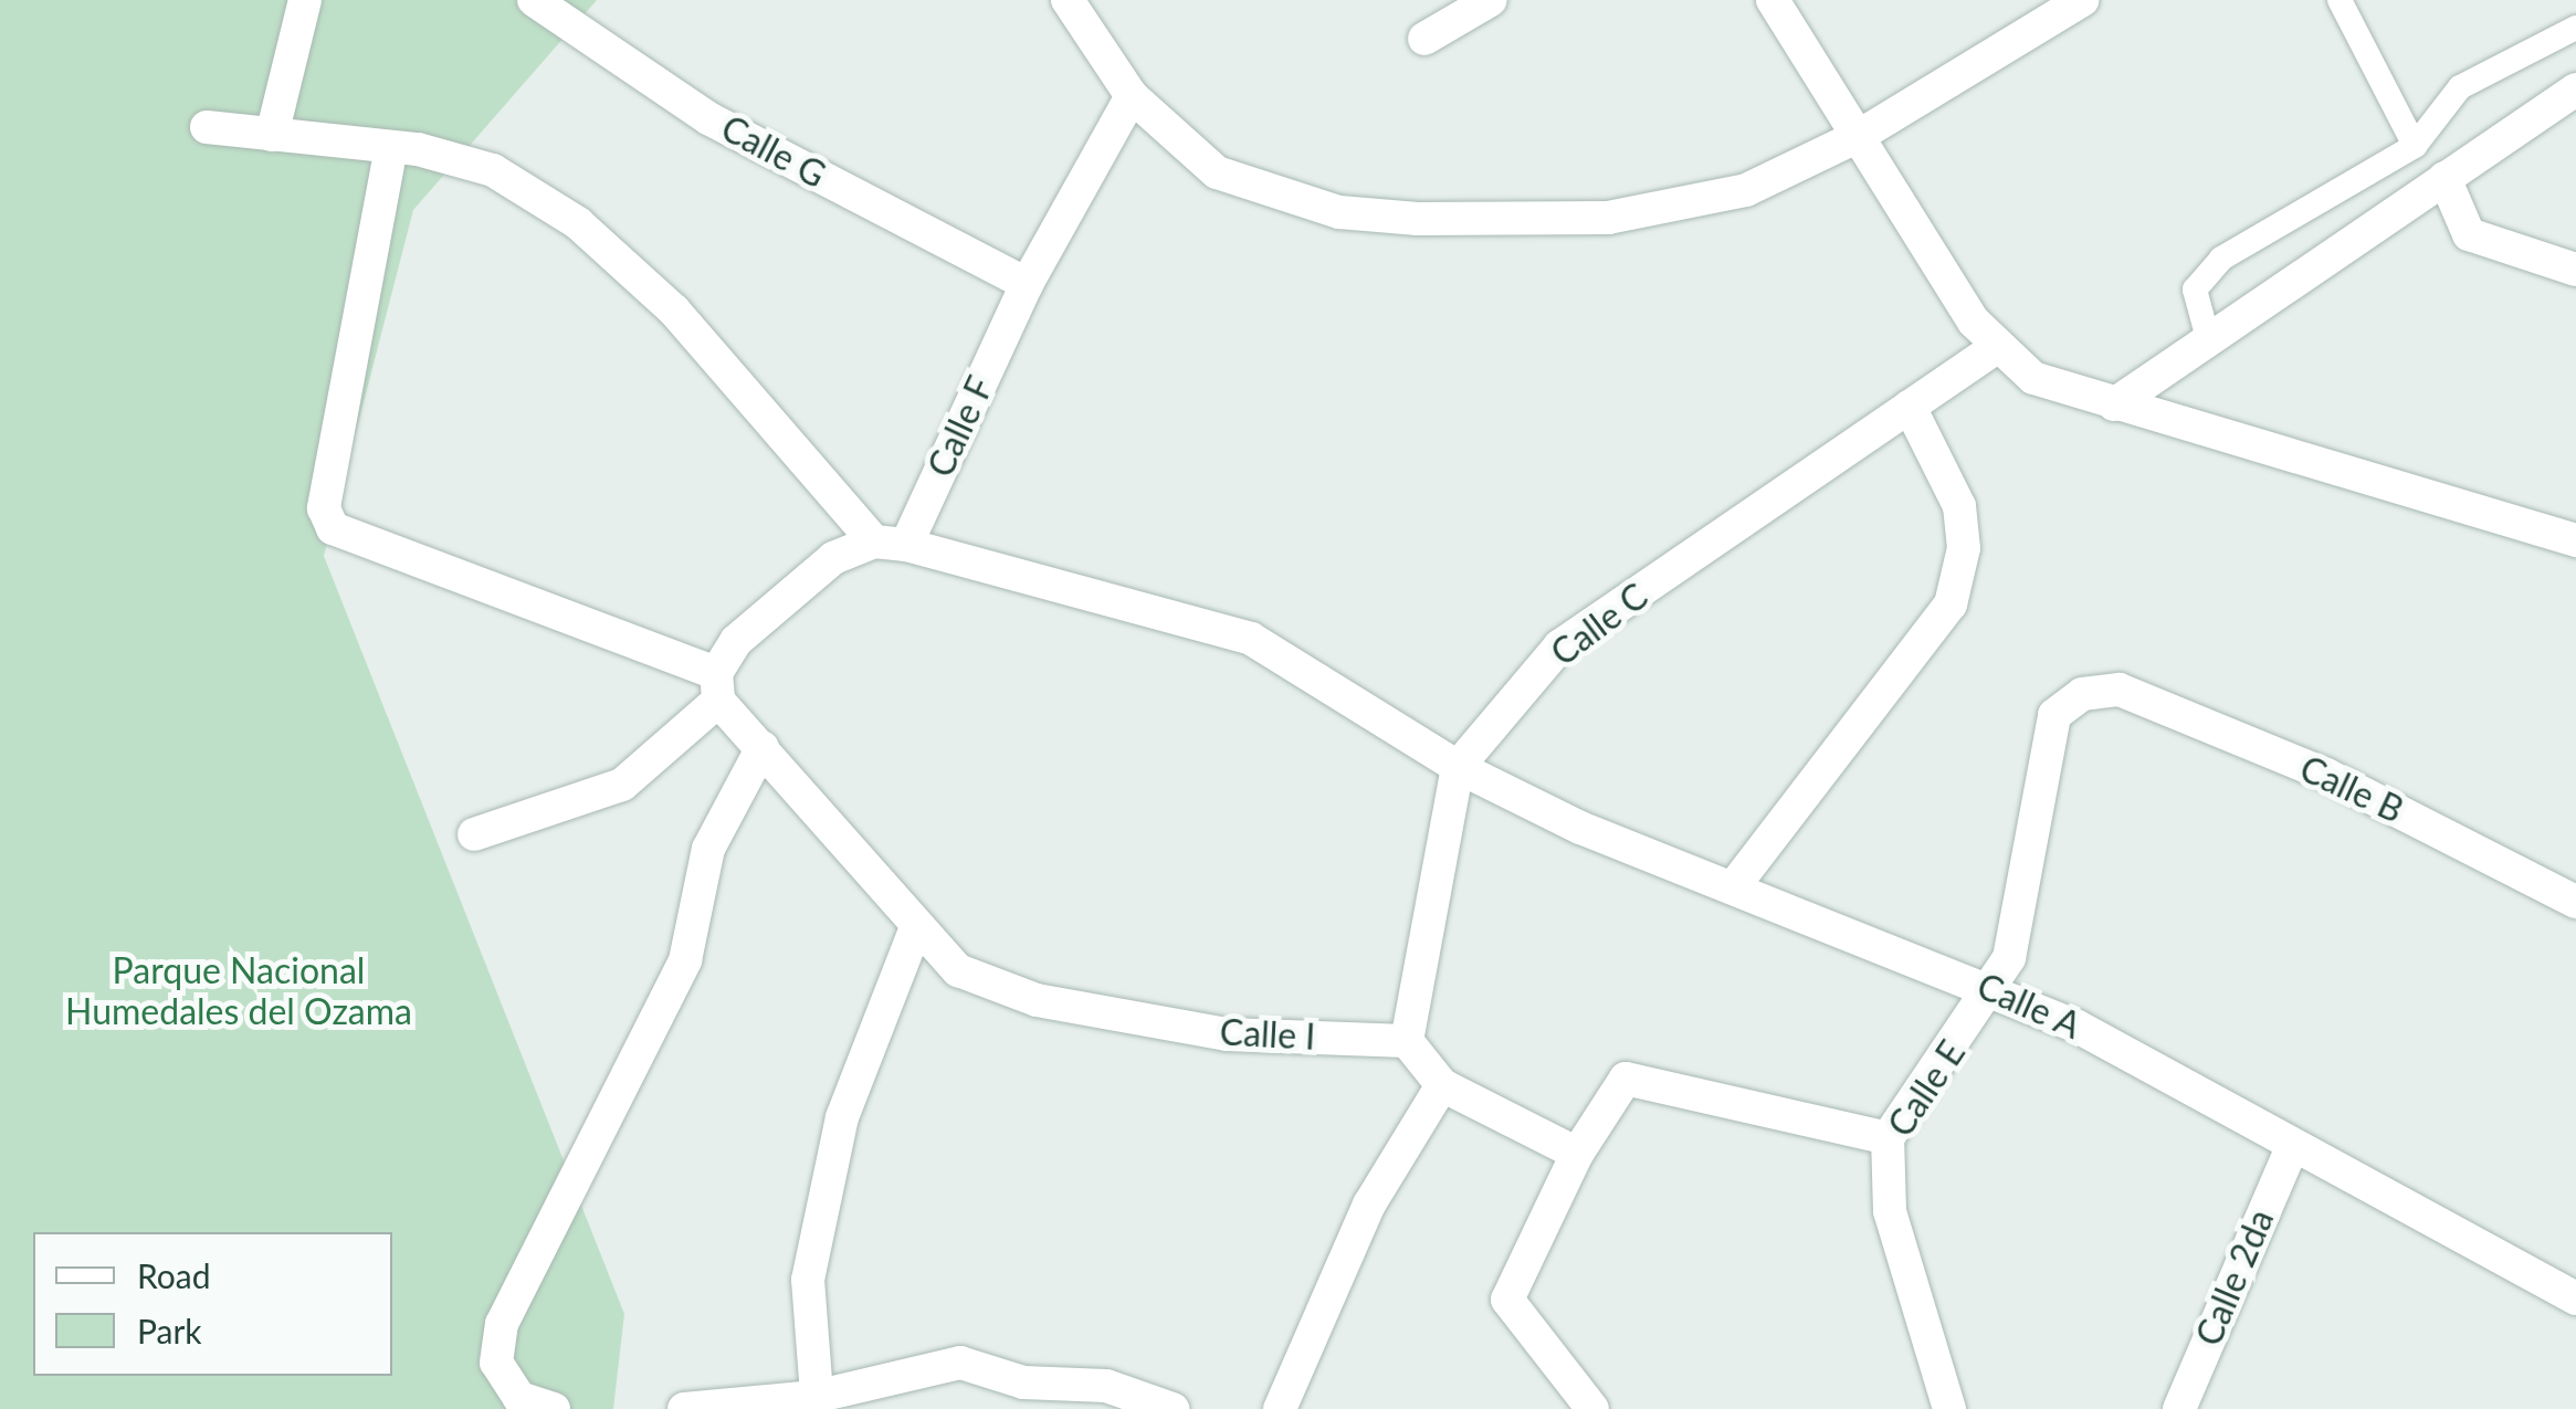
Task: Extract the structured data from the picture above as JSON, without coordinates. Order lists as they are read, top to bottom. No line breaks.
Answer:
{"streets":{"street":["Calle G","Calle F","Calle C","Calle B","Calle A","Calle I","Calle E","Calle 2da"]},"crossings":[["Calle G","Calle F"],["Calle F","Calle A"],["Calle C","Calle A"],["Calle B","Calle E"],["Calle A","Calle E"],["Calle A","Calle 2da"]],"parks":["Parque Nacional Humedales del Ozama"],"legend":["Road","Park"]}
